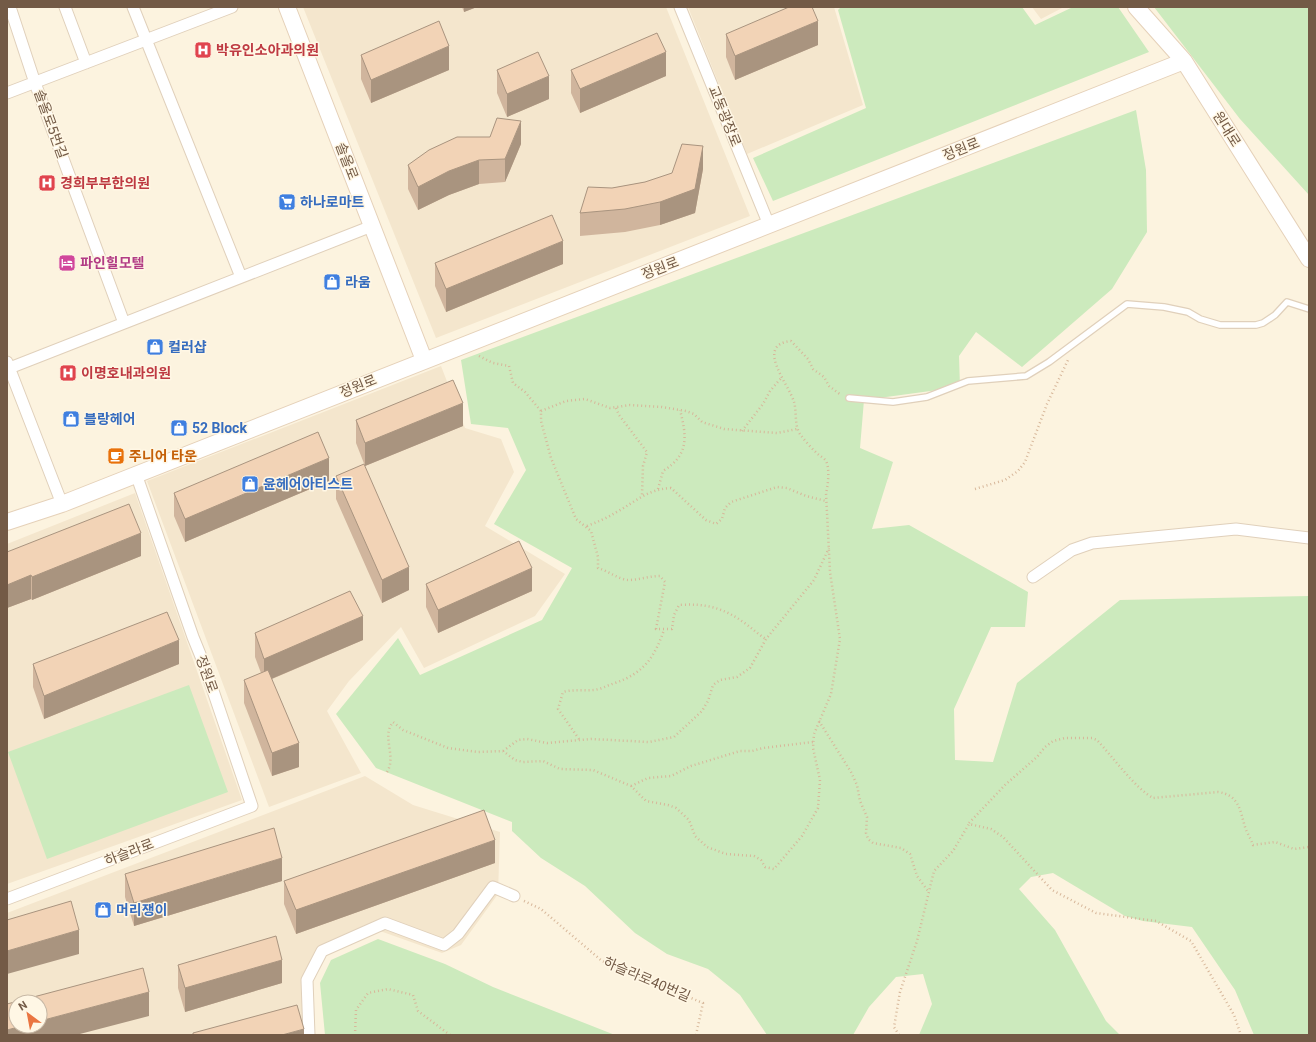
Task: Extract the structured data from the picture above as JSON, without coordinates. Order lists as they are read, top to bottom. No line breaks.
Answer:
{"streets":{"street":["교동광장로","솔올로5번길","원대로","정원로","솔올로","하슬라로"],"path":["하슬라로40번길"]},"crossings":[["교동광장로","정원로"],["원대로","정원로"],["정원로","솔올로"],["정원로","하슬라로"]],"places":{"hospital":["박유인소아과의원","경희부부한의원","이명호내과의원"],"supermarket":["하나로마트"],"hotel":["파인힐모텔"],"shop":["라움","컬러샵","블랑헤어","52 Block","윤헤어아티스트","머리쟁이"],"cafe":["주니어 타운"]},"north":"top left"}
